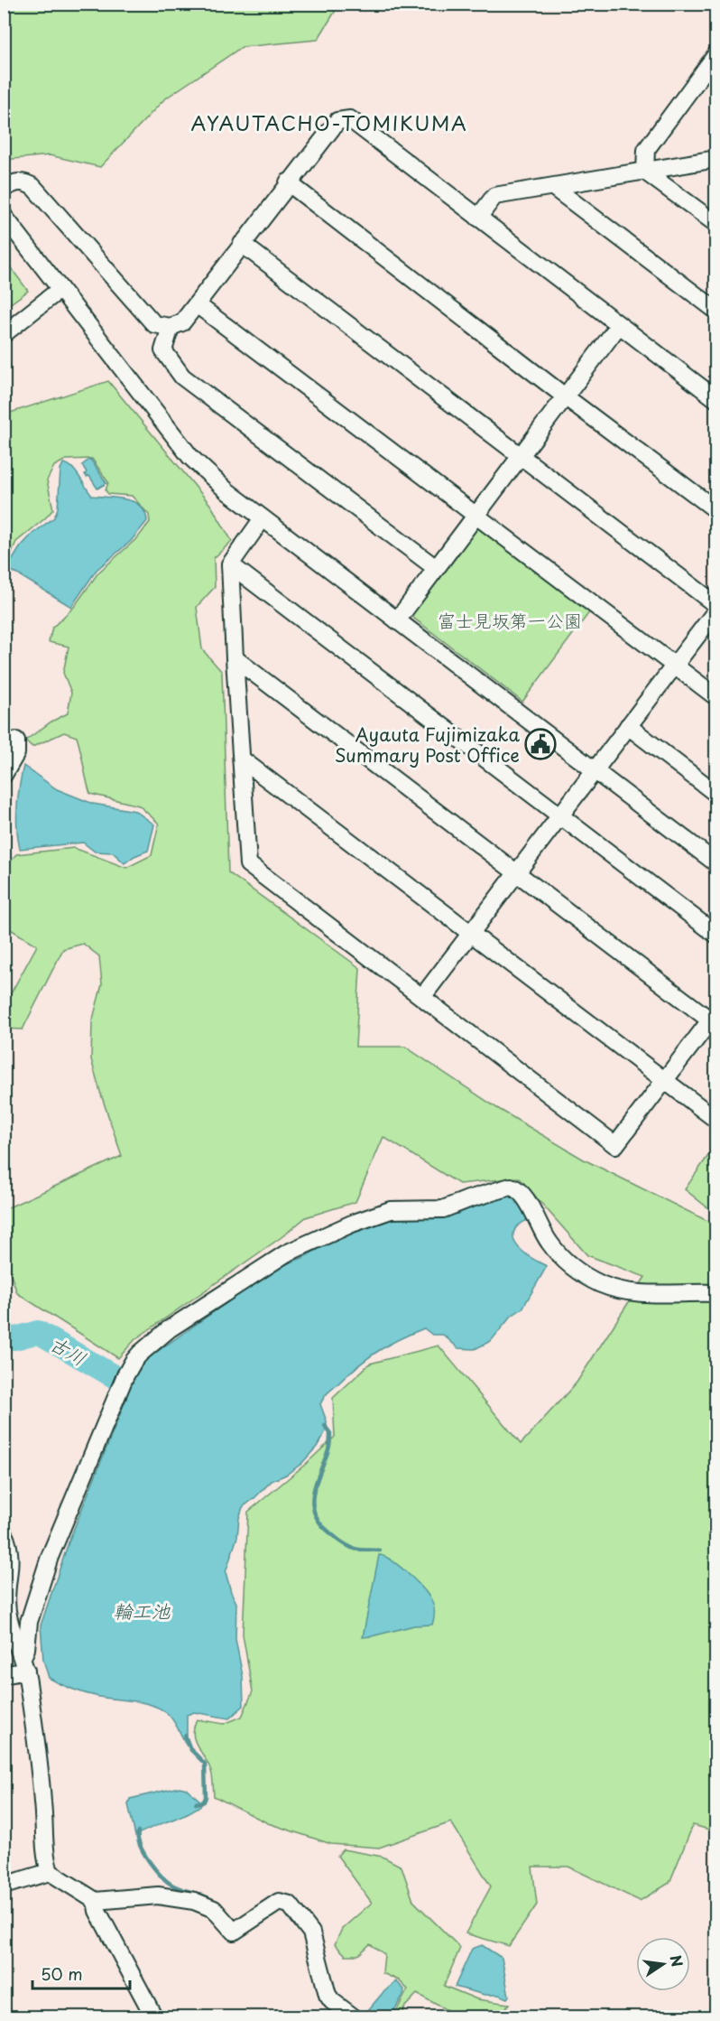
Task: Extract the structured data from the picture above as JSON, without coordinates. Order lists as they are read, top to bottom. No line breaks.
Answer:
{"districts":["AYAUTACHO-TOMIKUMA"],"water":["古川","輪工池"],"parks":["富士見坂第一公園"],"places":{"public building":["Ayauta Fujimizaka Summary Post Office"]},"scale_bar":"50 m","north":"right"}
